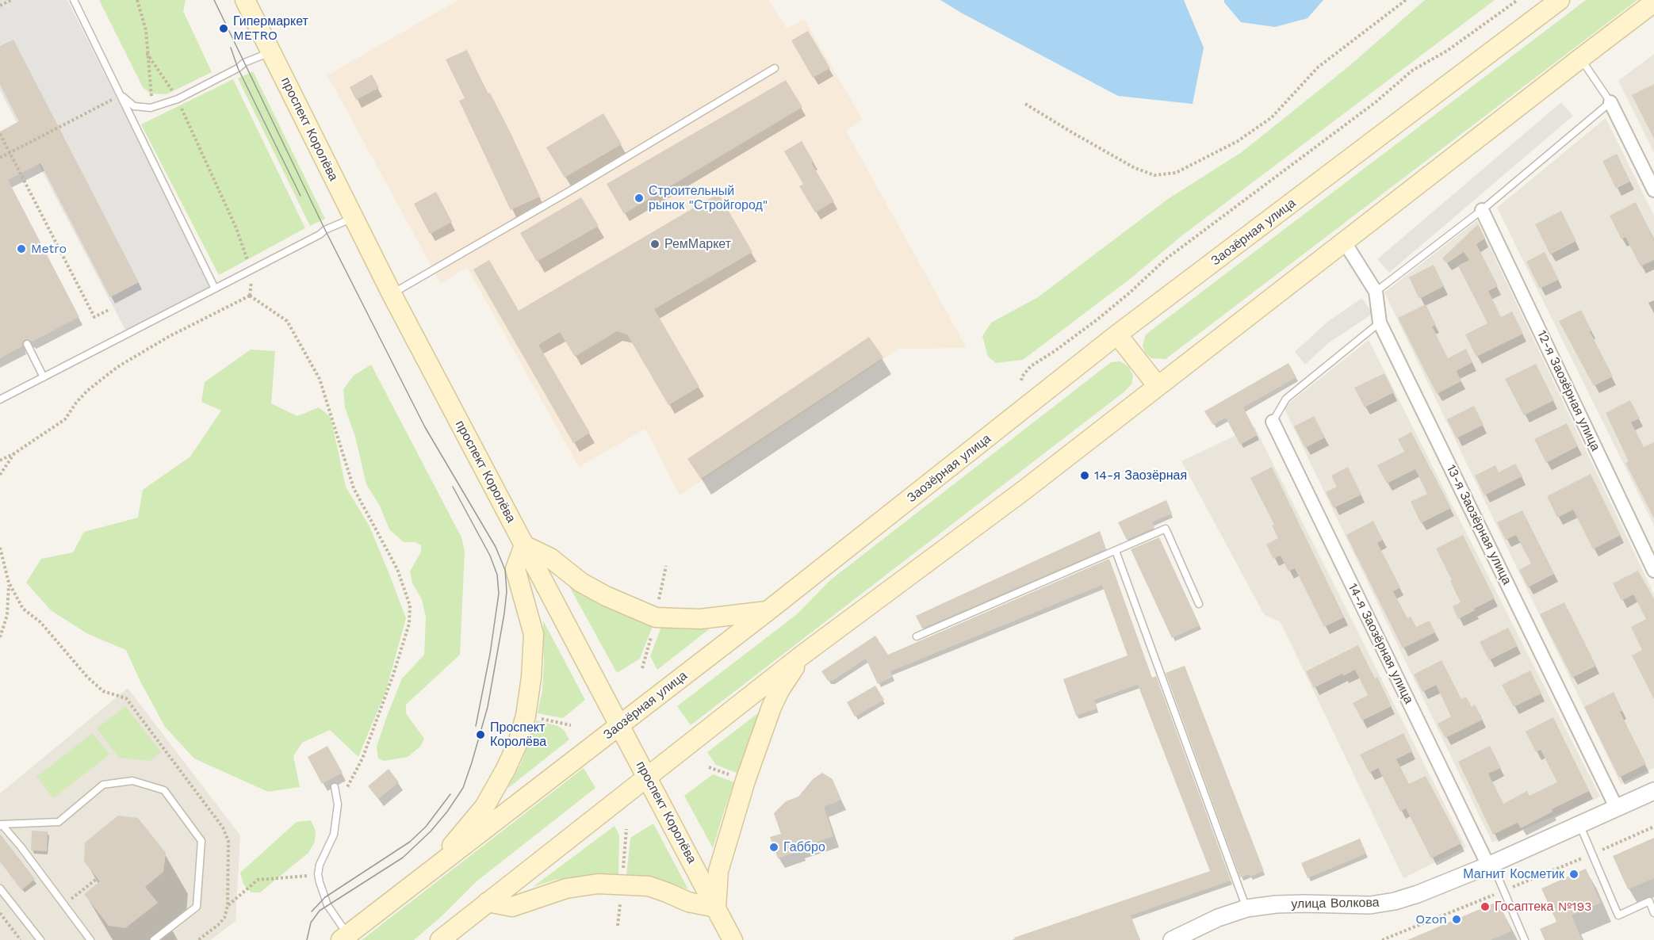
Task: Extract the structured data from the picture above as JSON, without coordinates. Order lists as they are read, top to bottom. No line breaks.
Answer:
{"streets":{"main road":["проспект Королёва","Заозёрная улица"],"street":["12-я Заозёрная улица","13-я Заозёрная улица","14-я Заозёрная улица","улица Волкова"]},"crossings":[["проспект Королёва","Заозёрная улица"],["13-я Заозёрная улица","улица Волкова"],["14-я Заозёрная улица","улица Волкова"]],"places":["Гипермаркет METRO","Строительный рынок \"Стройгород\"","РемМаркет","Metro","14-я Заозёрная","Проспект Королёва","Габбро","Магнит Косметик","Госаптека №193","Ozon"]}
